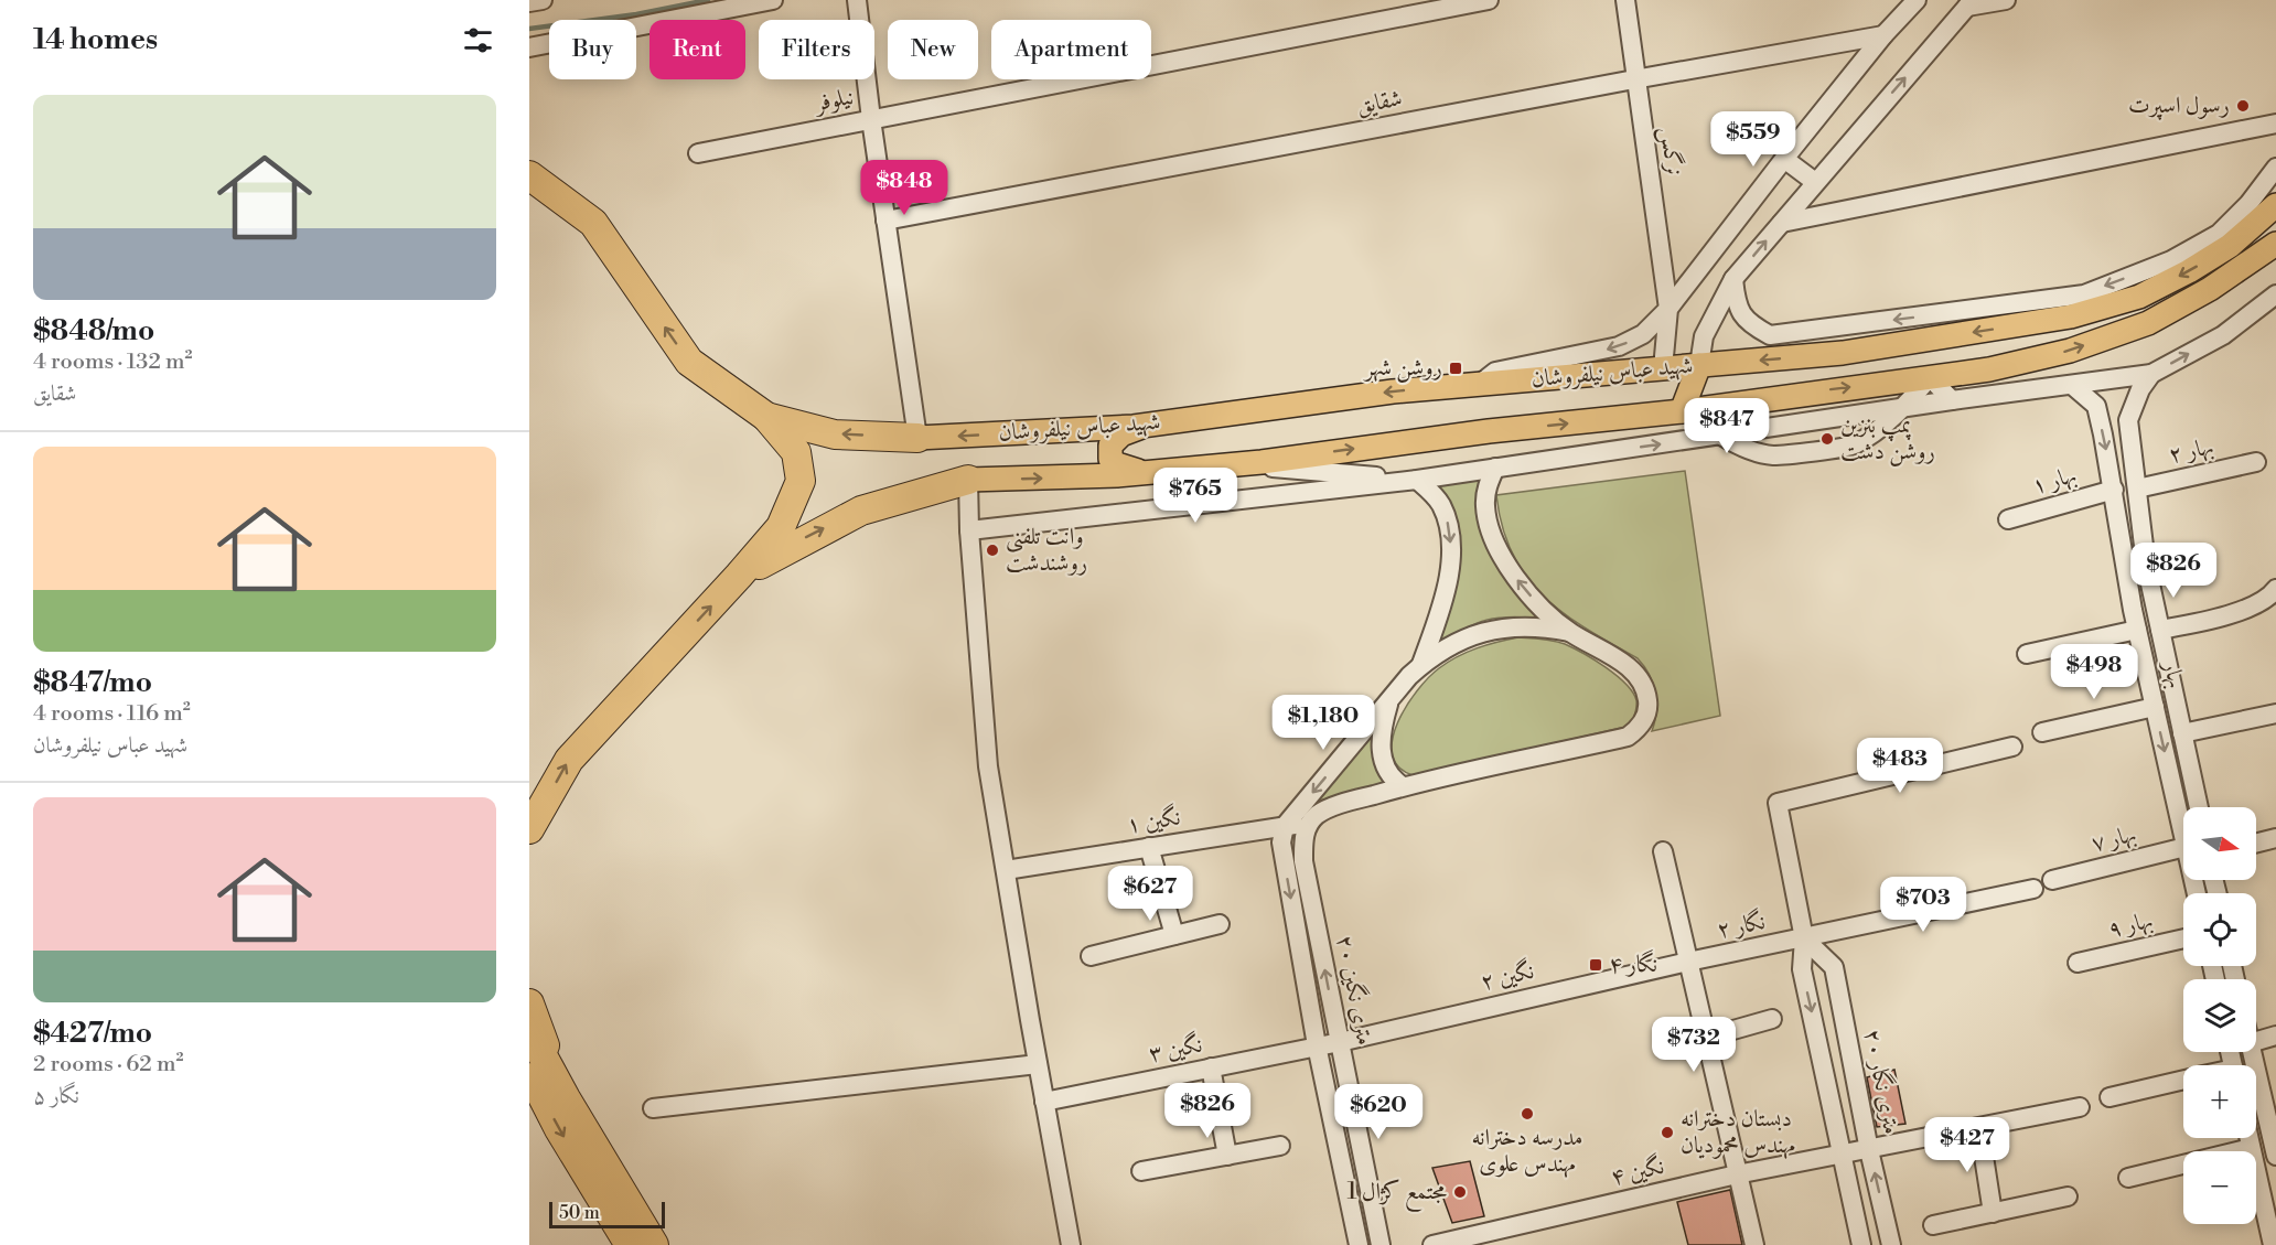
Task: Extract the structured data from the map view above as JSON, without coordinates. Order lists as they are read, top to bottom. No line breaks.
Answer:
{"streets":{"main road":["شهید عباس نیلفروشان"],"street":["نیلوفر","شقایق","نرگس","بهار ۲","بهار ۱","بهار","نگین ۱","بهار ۷","بهار ۹","نگار ۲","نگین ۲","۲۰ متری نگین","نگین ۳","۲۰ متری نگار","نگین ۴"]},"crossings":[["شقایق","نرگس"],["نرگس","شهید عباس نیلفروشان"],["بهار ۲","بهار"],["بهار ۱","بهار"],["نگین ۱","۲۰ متری نگین"],["نگار ۲","نگین ۲"],["نگار ۲","۲۰ متری نگار"],["نگین ۲","۲۰ متری نگین"],["نگین ۲","نگین ۳"],["۲۰ متری نگین","نگین ۳"]],"places":{"other":["رسول اسپرت","پمپ بنزین روشن دشت","وانت تلفنی روشندشت","مدرسه دخترانه مهندس علوی","دبستان دخترانه مهندس محمودیان","مجتمع کژال 1"],"transit":["روشن شهر","نگار ۴"]},"scale_bar":"50 m","north":"right","page":{"heading":"14 homes","chip":["Buy","Rent","Filters","New","Apartment"],"list":[{"name":"$848/mo","note":"4 rooms · 132 m² · شقایق"},{"name":"$847/mo","note":"4 rooms · 116 m² · شهید عباس نیلفروشان"},{"name":"$427/mo","note":"2 rooms · 62 m² · نگار ۵"}],"price":["$559","$848","$847","$765","$826","$498","$1,180","$483","$627","$703","$732","$826","$620","$427"],"map_buttons":["+","−"],"scale":"50 m"}}
